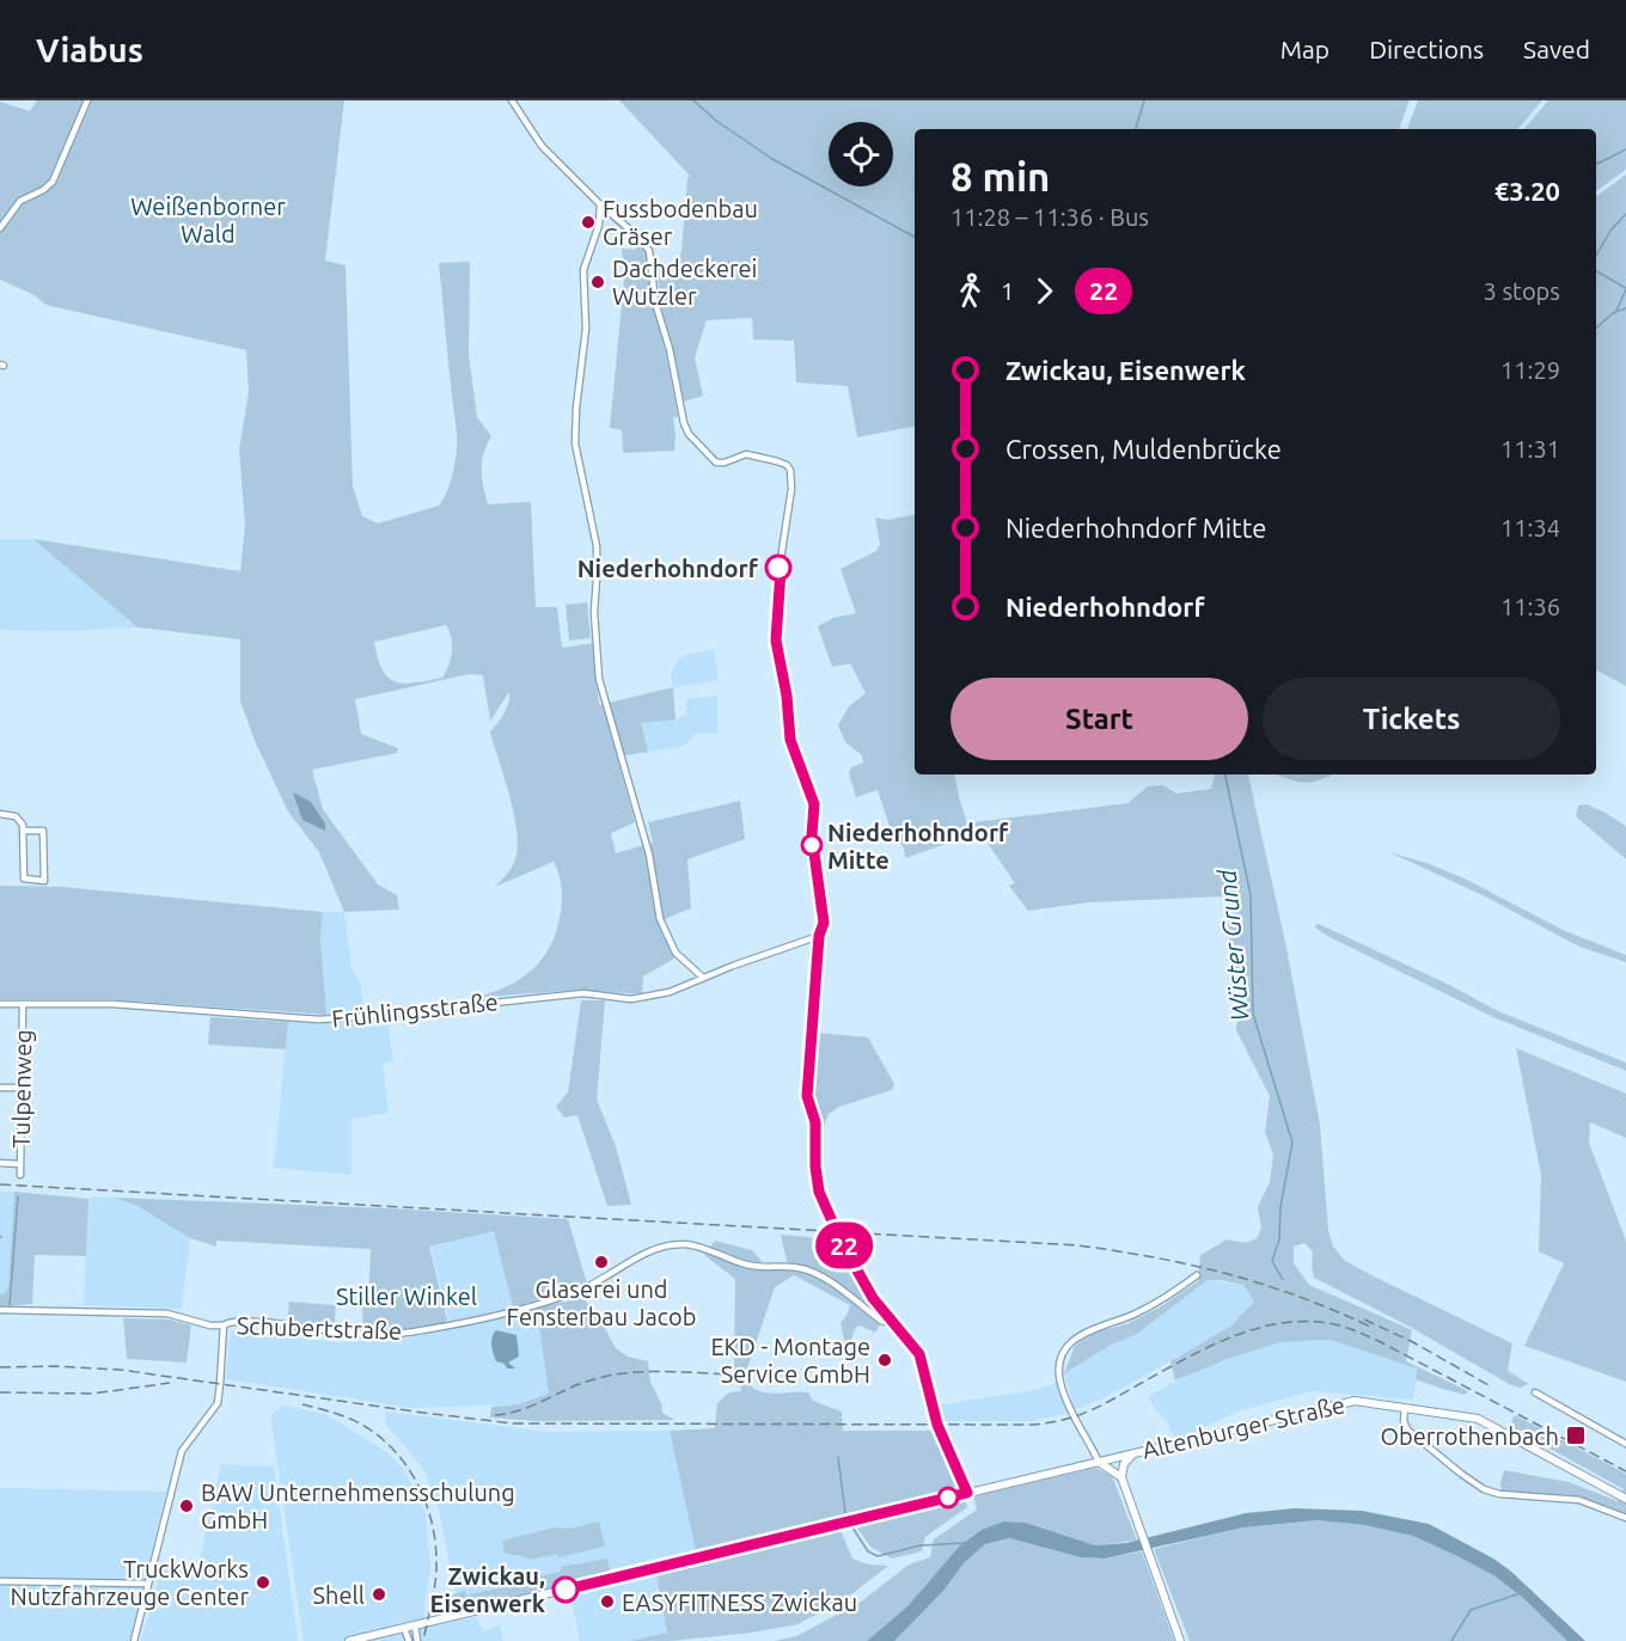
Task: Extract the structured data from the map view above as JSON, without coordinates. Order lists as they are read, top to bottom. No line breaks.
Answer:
{"streets":{"street":["Frühlingsstraße","Tulpenweg","Schubertstraße","Altenburger Straße"]},"crossings":[["Frühlingsstraße","Tulpenweg"]],"water":["Wüster Grund"],"parks":["Weißenborner Wald","Stiller Winkel"],"places":{"other":["Fussbodenbau Gräser","Dachdeckerei Wutzler","Niederhohndorf","Niederhohndorf Mitte","Glaserei und Fensterbau Jacob","EKD - Montage Service GmbH","BAW Unternehmensschulung GmbH","TruckWorks Nutzfahrzeuge Center","Zwickau, Eisenwerk","Shell","EASYFITNESS Zwickau"],"transit":["Oberrothenbach"]},"lines":["bus line 22"],"page":{"header":"Viabus","nav":["Map","Directions","Saved"],"on_map":"22","heading":["8 min","11:28 – 11:36 · Bus","€3.20"],"legs":["1","22","3 stops"],"list":[{"name":"Zwickau, Eisenwerk","value":"11:29"},{"name":"Crossen, Muldenbrücke","value":"11:31"},{"name":"Niederhohndorf Mitte","value":"11:34"},{"name":"Niederhohndorf","value":"11:36"}],"buttons":["Start","Tickets"]}}
